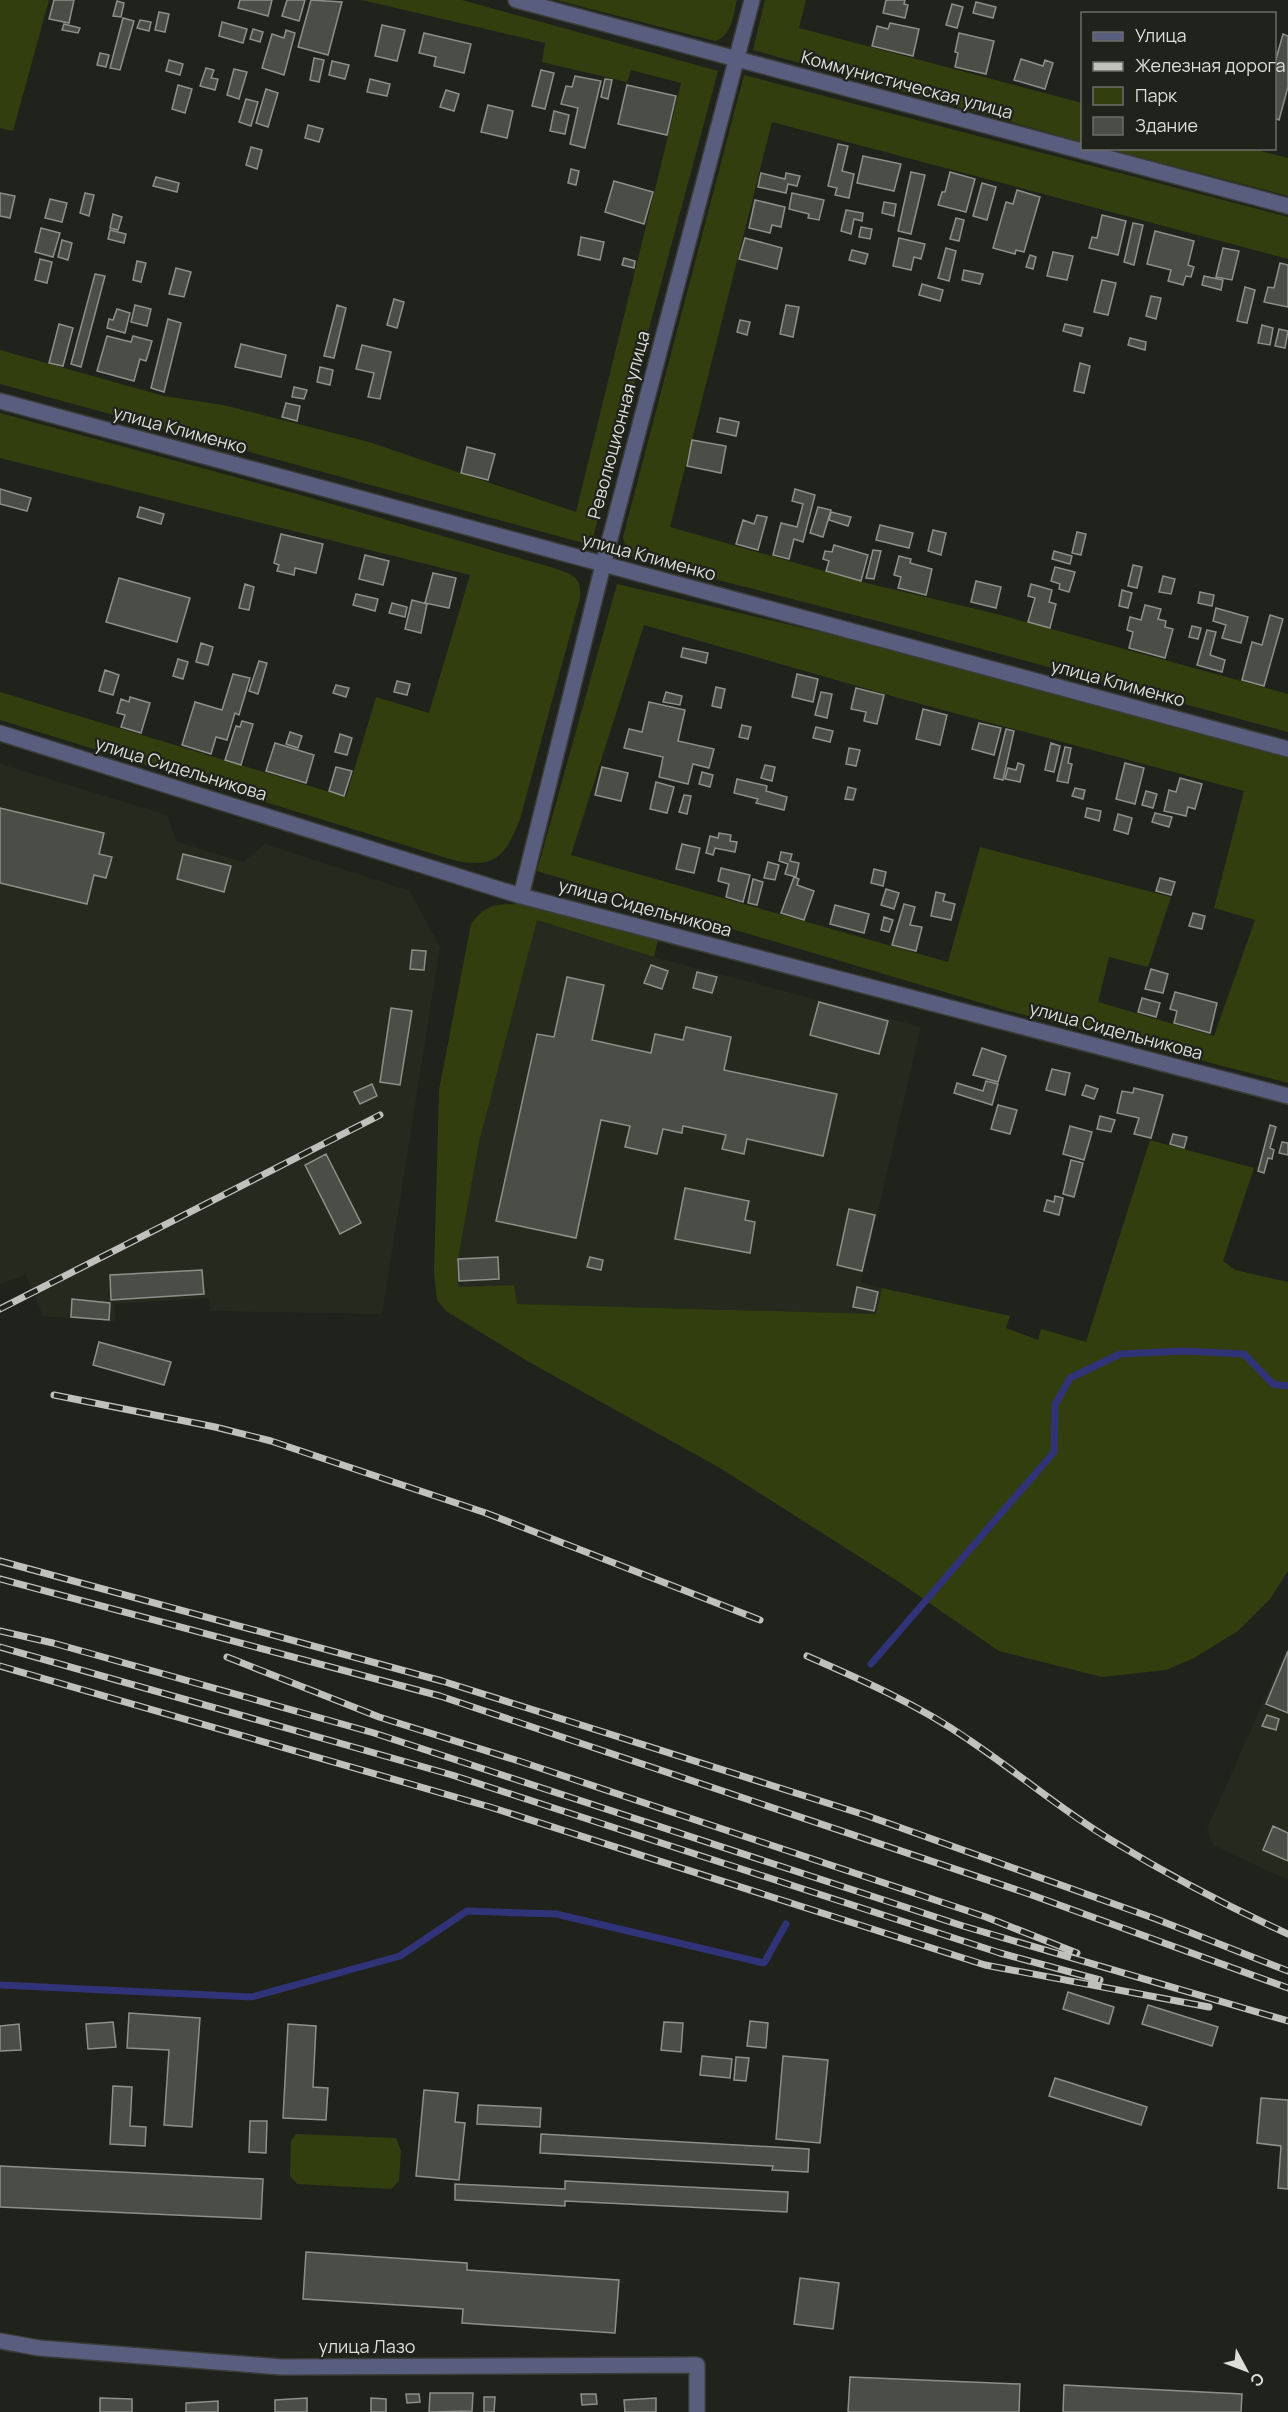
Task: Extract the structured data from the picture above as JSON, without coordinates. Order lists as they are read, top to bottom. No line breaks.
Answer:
{"streets":{"street":["Коммунистическая улица","Революционная улица","улица Клименко","улица Сидельникова","улица Лазо"]},"crossings":[["Коммунистическая улица","Революционная улица"],["Революционная улица","улица Клименко"],["Революционная улица","улица Сидельникова"]],"legend":["Улица","Железная дорога","Парк","Здание"],"north":"bottom right"}
